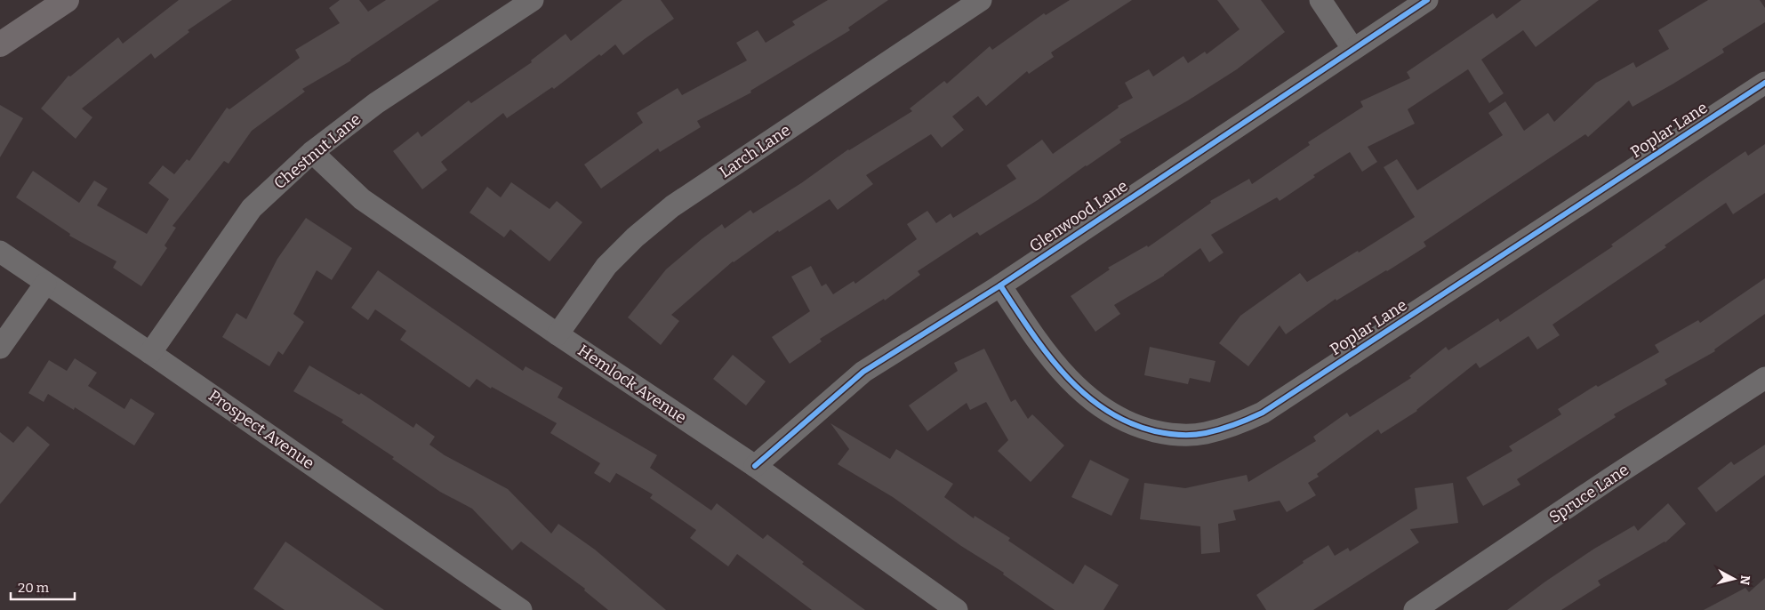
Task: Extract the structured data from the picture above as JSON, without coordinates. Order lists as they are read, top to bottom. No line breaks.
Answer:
{"streets":{"street":["Poplar Lane","Chestnut Lane","Larch Lane","Glenwood Lane","Hemlock Avenue","Prospect Avenue","Spruce Lane"]},"crossings":[["Poplar Lane","Glenwood Lane"],["Chestnut Lane","Hemlock Avenue"],["Chestnut Lane","Prospect Avenue"],["Larch Lane","Hemlock Avenue"],["Glenwood Lane","Hemlock Avenue"]],"scale_bar":"20 m","north":"right"}
